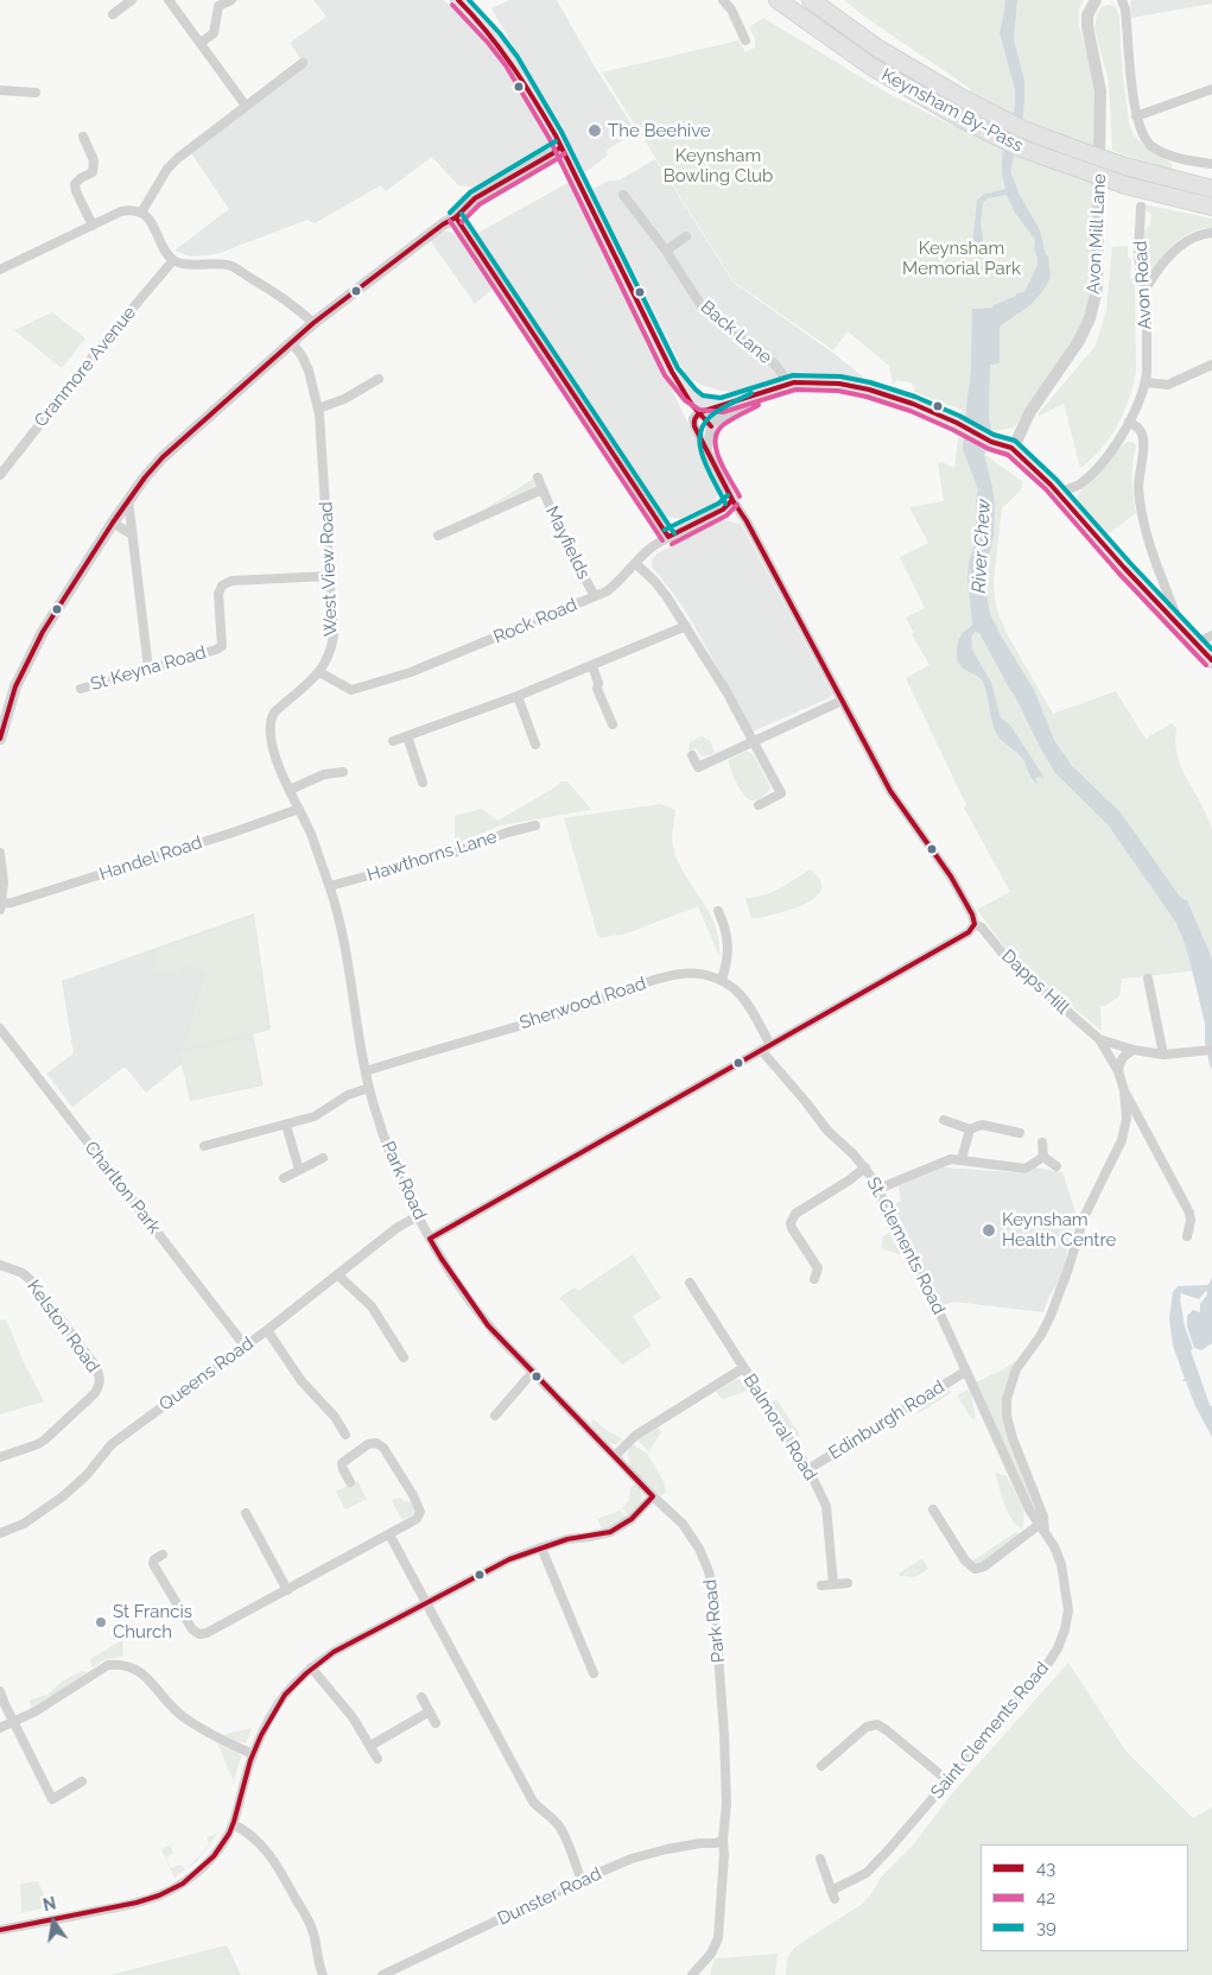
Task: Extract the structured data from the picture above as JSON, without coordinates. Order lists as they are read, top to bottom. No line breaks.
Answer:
{"streets":{"highway":["Keynsham By-Pass"],"street":["Avon Mill Lane","Avon Road","Back Lane","Cranmore Avenue","Mayfields","West View Road","Rock Road","St Keyna Road","Hawthorns Lane","Handel Road","Dapps Hill","Sherwood Road","Park Road","Charlton Park","St. Clements Road","Kelston Road","Queens Road","Edinburgh Road","Balmoral Road","Saint Clements Road","Dunster Road"]},"crossings":[["Mayfields","Rock Road"],["West View Road","Rock Road"],["West View Road","St Keyna Road"],["West View Road","Handel Road"],["West View Road","Park Road"],["Hawthorns Lane","Park Road"],["Handel Road","Park Road"],["Dapps Hill","Saint Clements Road"],["Sherwood Road","Park Road"],["Park Road","Queens Road"],["Park Road","Dunster Road"],["Charlton Park","Queens Road"],["St. Clements Road","Edinburgh Road"],["St. Clements Road","Saint Clements Road"],["Edinburgh Road","Balmoral Road"],["Edinburgh Road","Saint Clements Road"]],"water":["River Chew"],"parks":["Keynsham Bowling Club","Keynsham Memorial Park"],"places":["The Beehive","Keynsham Health Centre","St Francis Church"],"lines":["transit line 43","transit line 39","transit line 42"],"legend":["43","42","39"],"north":"top"}
